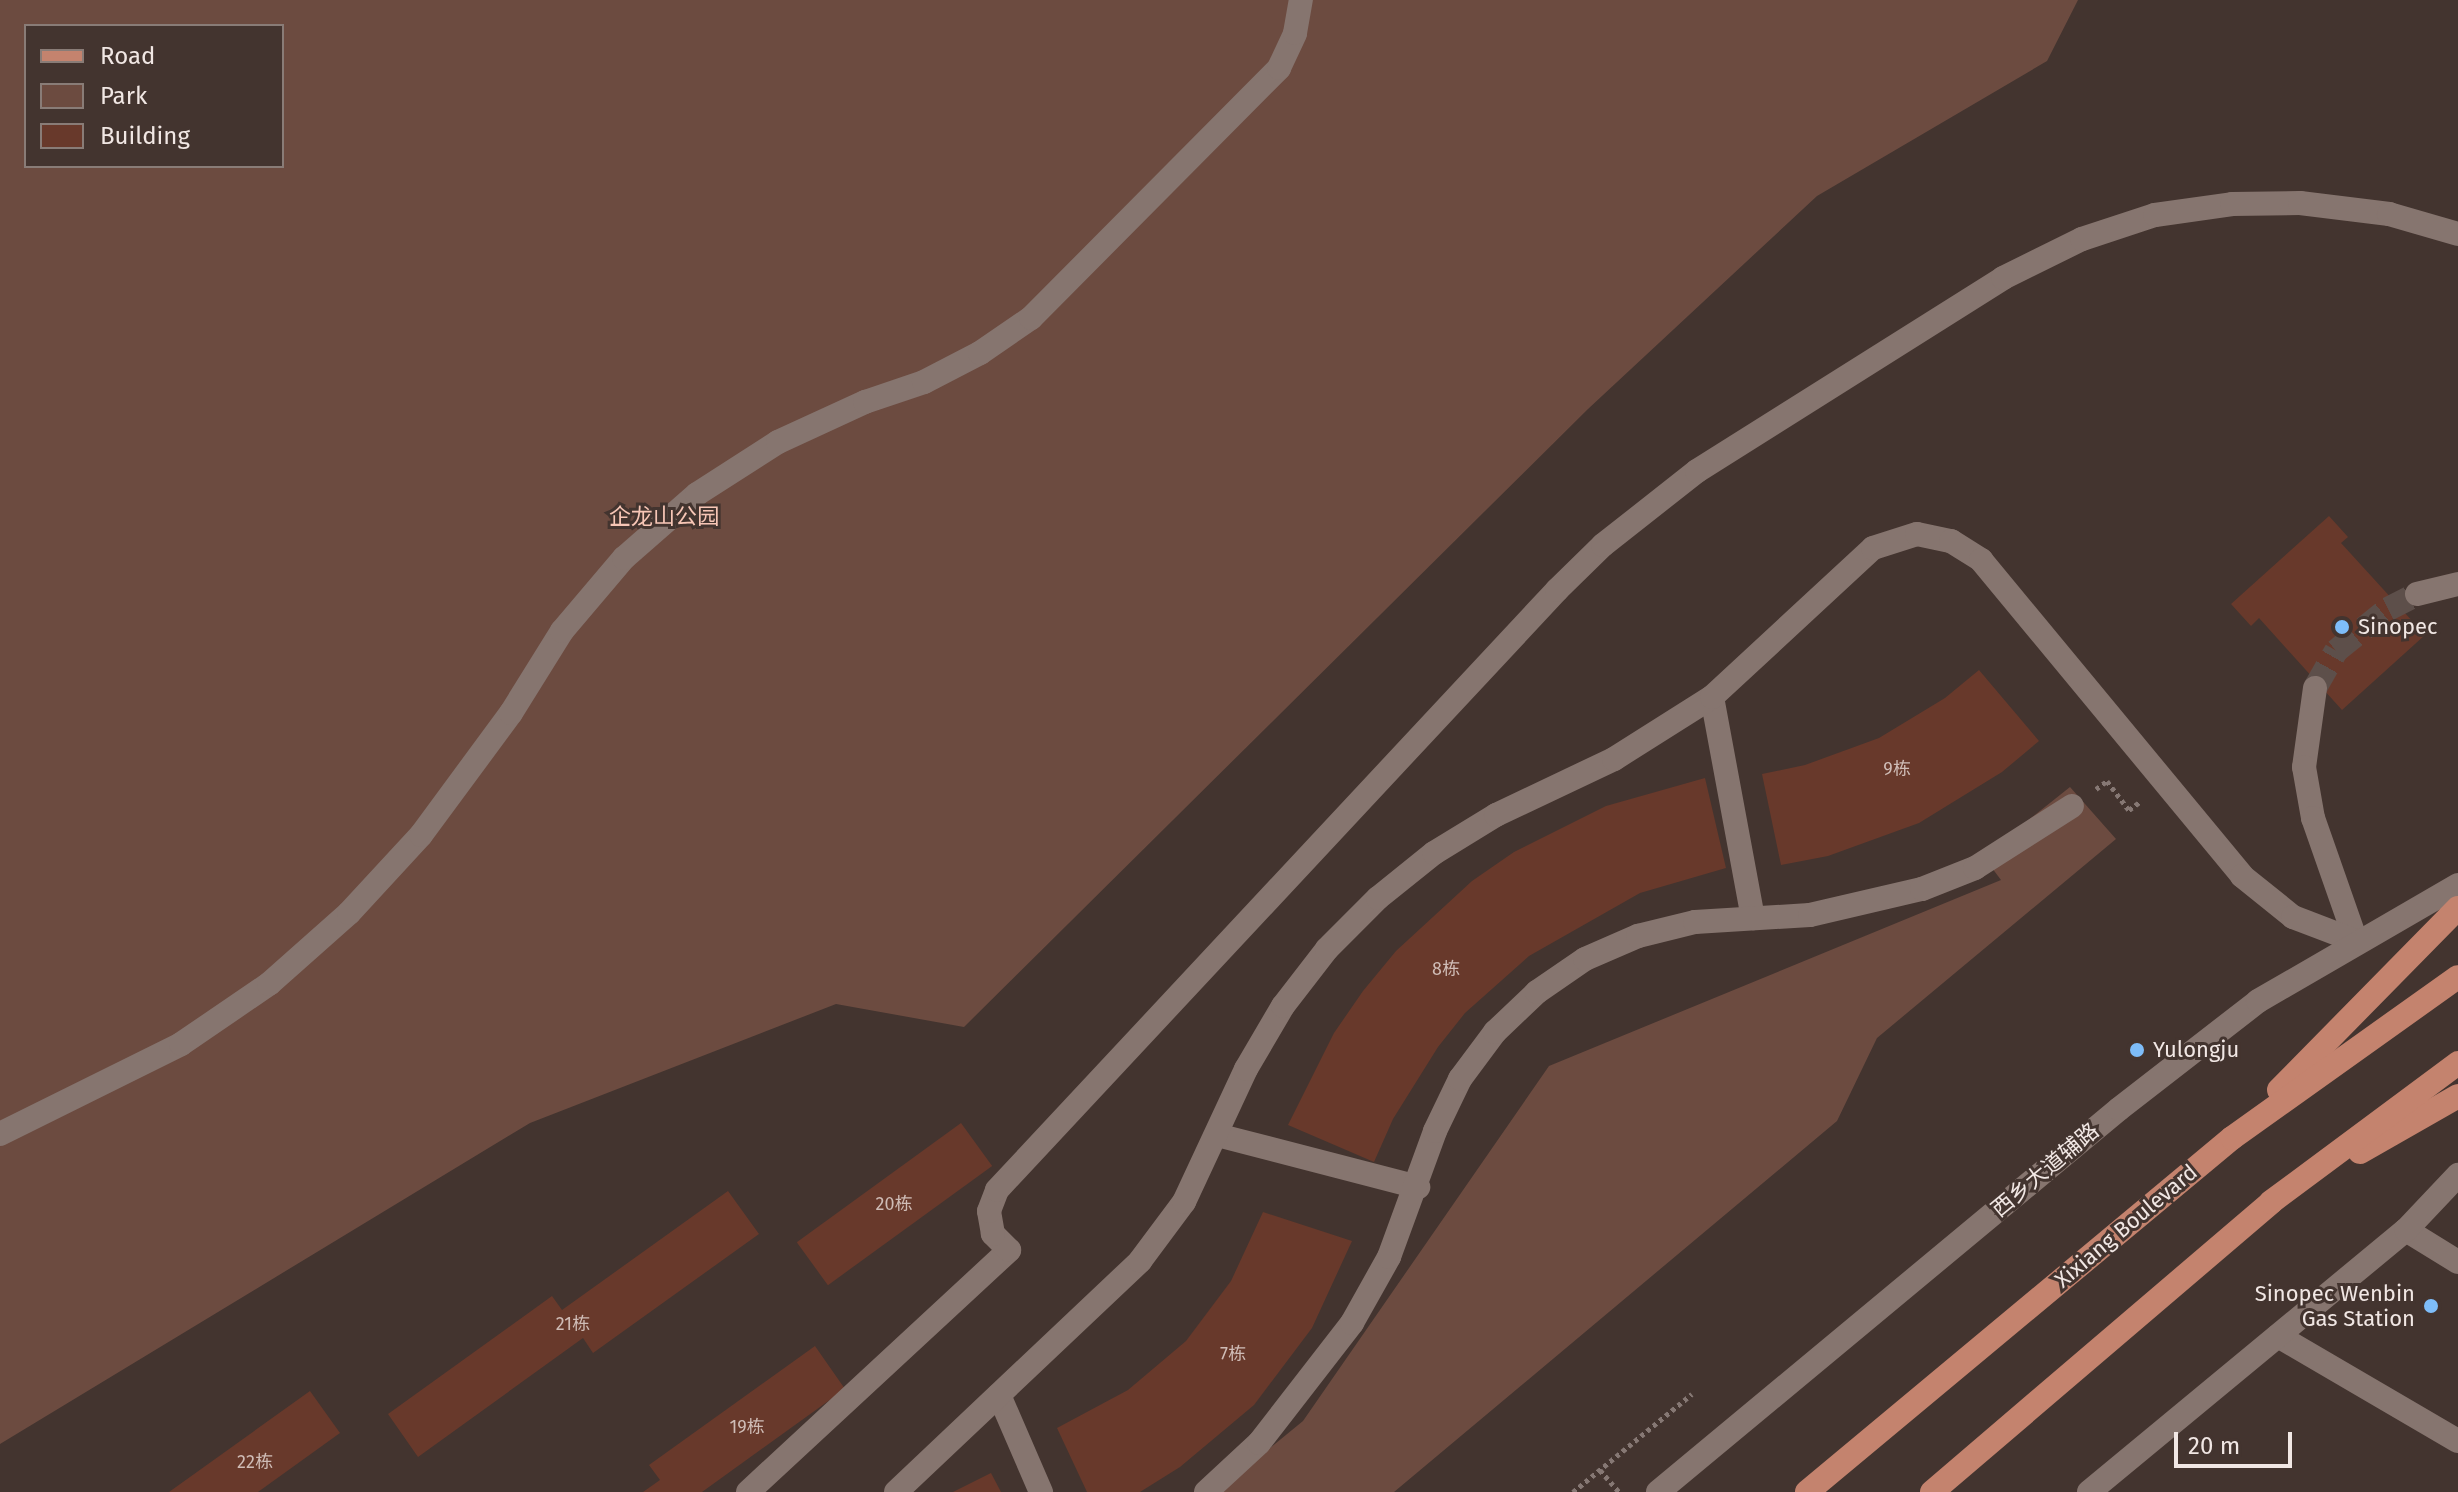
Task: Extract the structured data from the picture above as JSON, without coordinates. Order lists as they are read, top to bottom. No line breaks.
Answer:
{"streets":{"main road":["Xixiang Boulevard"],"street":["西乡大道辅路"]},"parks":["企龙山公园"],"places":["Sinopec","Yulongju","Sinopec Wenbin Gas Station"],"house_numbers":["9栋","8栋","20栋","21栋","7栋","19栋","22栋"],"legend":["Road","Park","Building"],"scale_bar":"20 m"}
